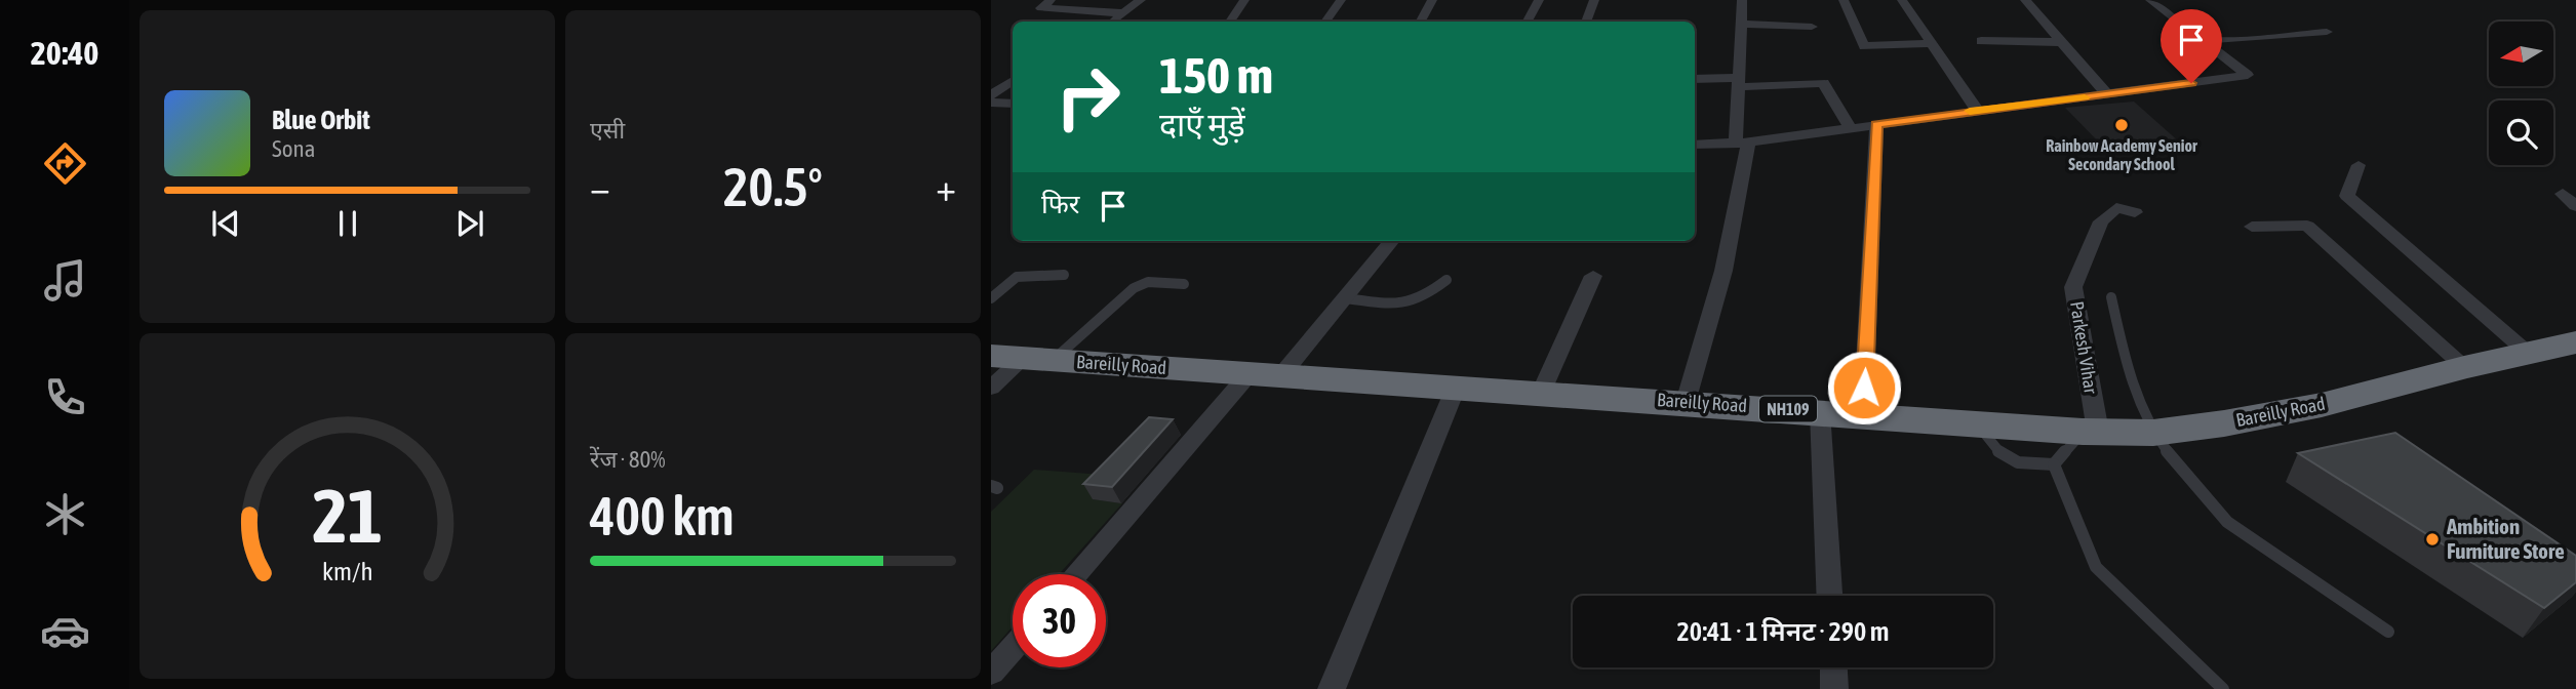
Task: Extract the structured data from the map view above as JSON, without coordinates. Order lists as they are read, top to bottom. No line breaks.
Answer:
{"streets":{"highway":["Bareilly Road","NH109"],"street":["Parkesh Vihar"]},"crossings":[["Parkesh Vihar","Bareilly Road"]],"places":["Rainbow Academy Senior Secondary School","Ambition Furniture Store"],"north":"left","page":{"tabs":"20:40","tile":["एसी",["रेंज · 80%","400 km"]],"turn":["150 m","दाएँ मुड़ें"],"song":["Blue Orbit","Sona"],"heat":["−","20.5°","+"],"then":"फिर","limit":"30","trip":"20:41 · 1 मिनट · 290 m","gauge":["21","km/h"]}}
